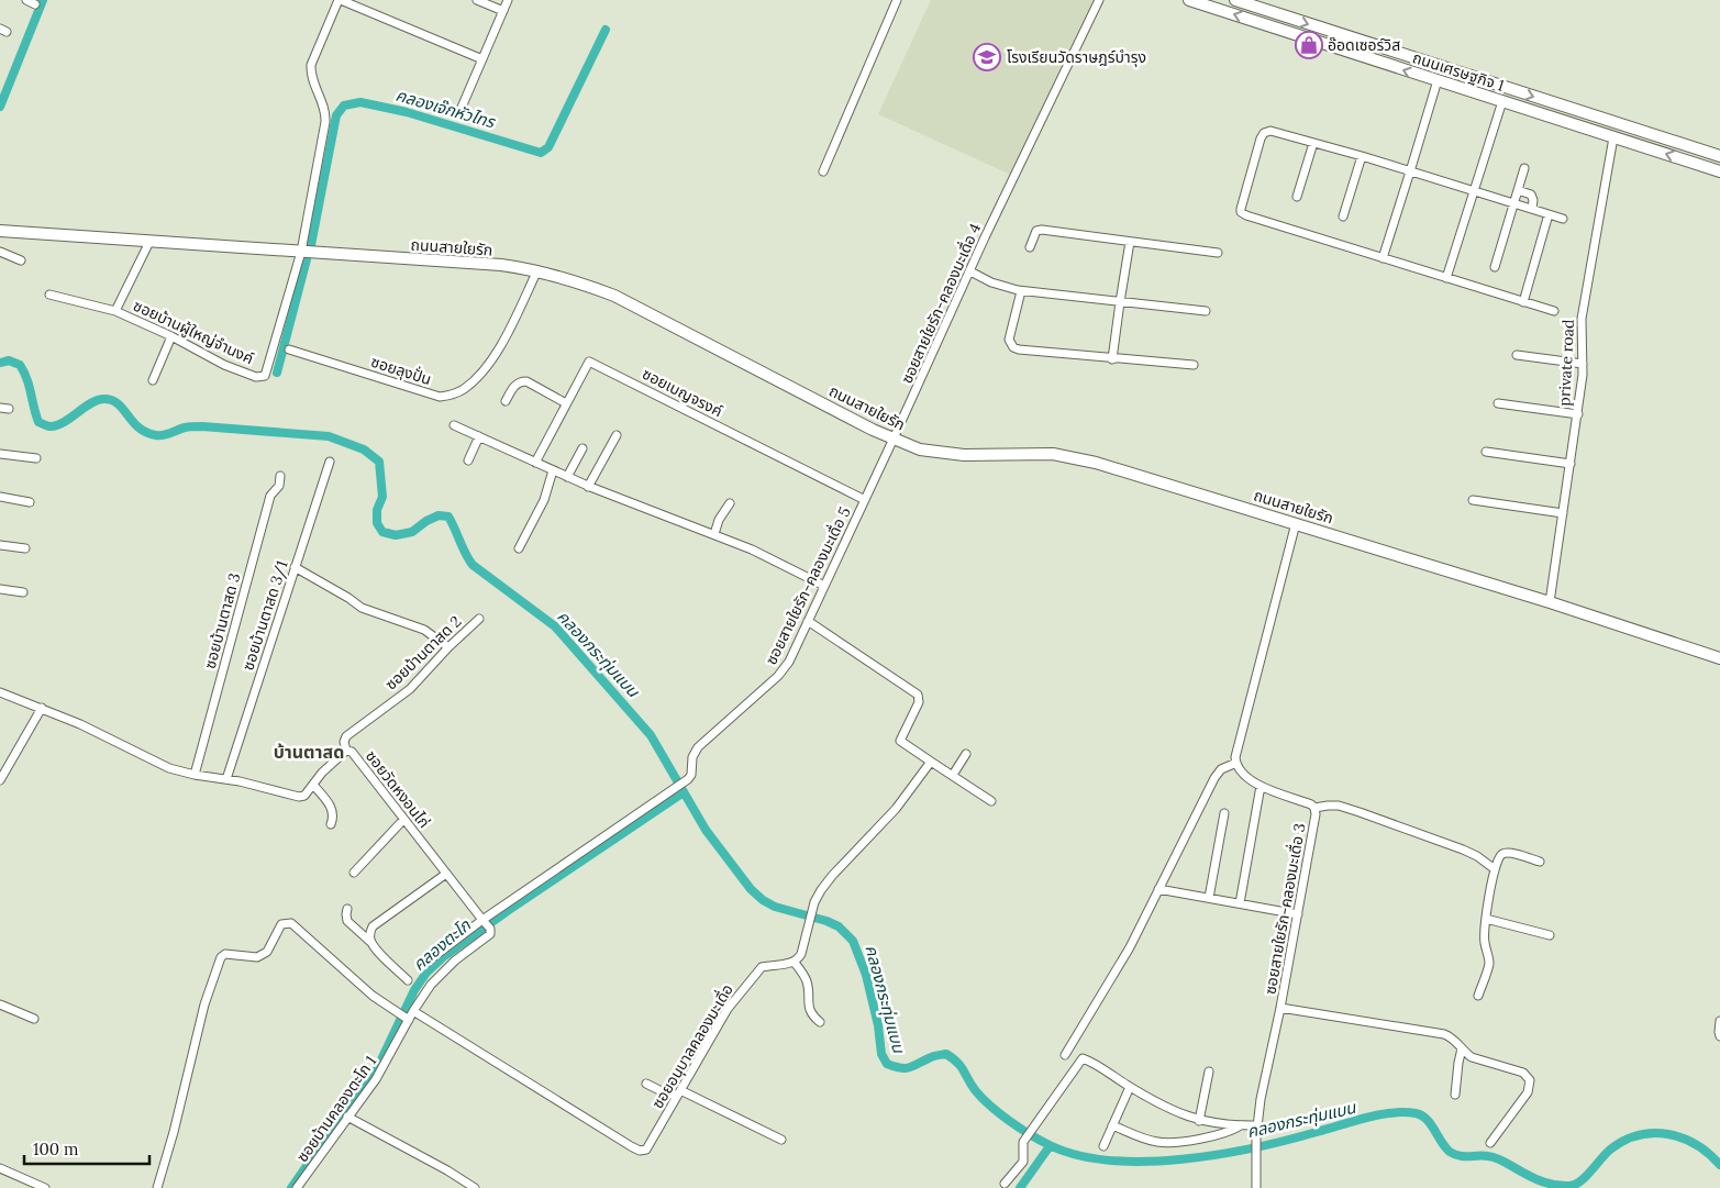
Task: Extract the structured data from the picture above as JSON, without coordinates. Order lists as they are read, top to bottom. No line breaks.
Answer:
{"streets":{"street":["ถนนเศรษฐกิจ 1","ถนนสายใยรัก","ซอยสายใยรัก-คลองมะเดื่อ 4","ซอยบ้านผู้ใหญ่จำนงค์","private road","ซอยลุงปั่น","ซอยเบญจรงค์","ซอยสายใยรัก-คลองมะเดื่อ 5","ซอยบ้านตาสด 3/1","ซอยบ้านตาสด 3","ซอยบ้านตาสด 2","ซอยวัดหงอนไก่","ซอยสายใยรัก-คลองมะเดื่อ 3","ซอยอนุบาลคลองมะเดื่อ","ซอยบ้านคลองตะโก 1"]},"crossings":[["ถนนเศรษฐกิจ 1","private road"],["ถนนสายใยรัก","ซอยสายใยรัก-คลองมะเดื่อ 4"],["ถนนสายใยรัก","ซอยบ้านผู้ใหญ่จำนงค์"],["ถนนสายใยรัก","private road"],["ถนนสายใยรัก","ซอยลุงปั่น"],["ถนนสายใยรัก","ซอยสายใยรัก-คลองมะเดื่อ 5"],["ซอยสายใยรัก-คลองมะเดื่อ 4","ซอยสายใยรัก-คลองมะเดื่อ 5"],["ซอยเบญจรงค์","ซอยสายใยรัก-คลองมะเดื่อ 5"],["ซอยสายใยรัก-คลองมะเดื่อ 5","ซอยวัดหงอนไก่"],["ซอยสายใยรัก-คลองมะเดื่อ 5","ซอยบ้านคลองตะโก 1"],["ซอยบ้านตาสด 3/1","ซอยวัดหงอนไก่"],["ซอยบ้านตาสด 3","ซอยวัดหงอนไก่"],["ซอยบ้านตาสด 2","ซอยวัดหงอนไก่"],["ซอยวัดหงอนไก่","ซอยบ้านคลองตะโก 1"],["ซอยอนุบาลคลองมะเดื่อ","ซอยบ้านคลองตะโก 1"]],"districts":["บ้านตาสด"],"water":["คลองเจ๊กหัวไทร","คลองกระทุ่มแบน","คลองตะโก"],"places":{"shop":["อ๊อดเซอร์วิส"],"school or university":["โรงเรียนวัดราษฎร์บํารุง"]},"scale_bar":"100 m"}
